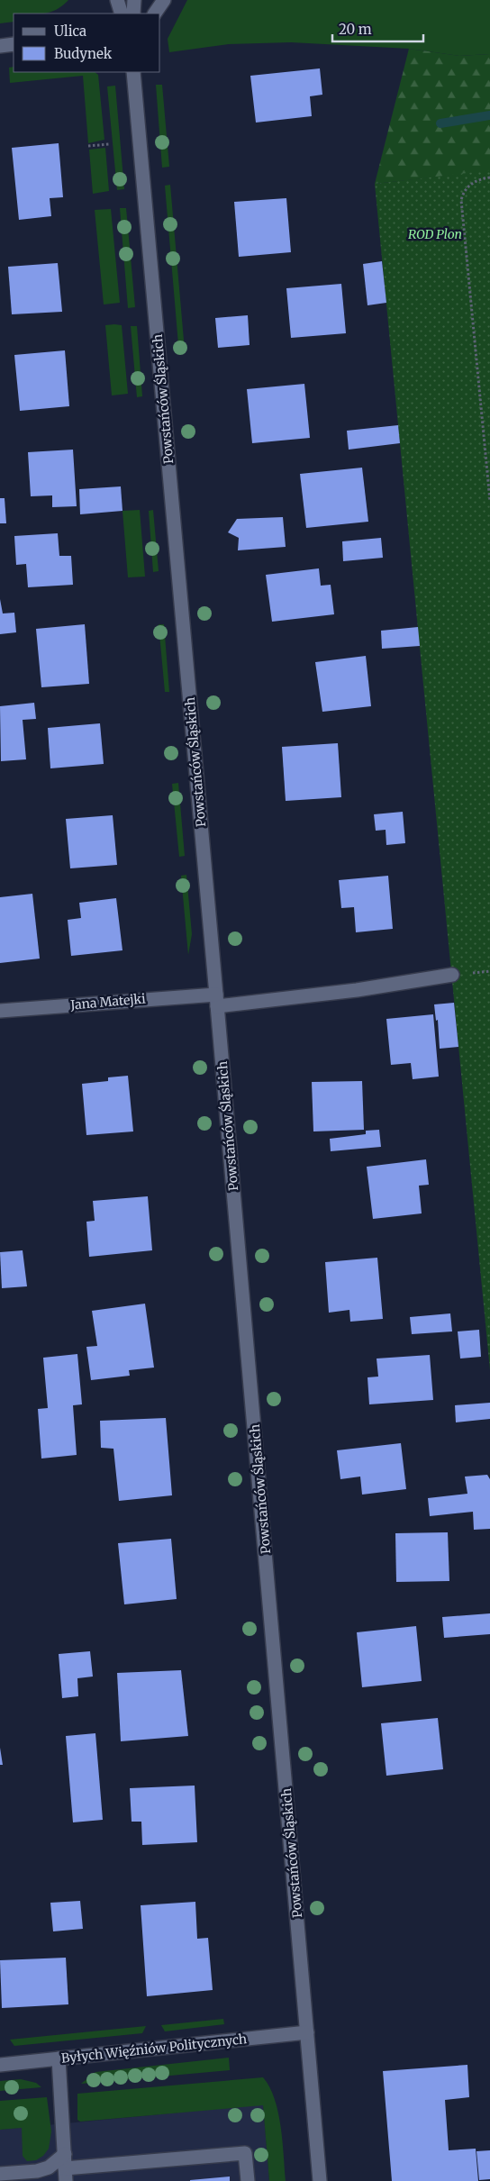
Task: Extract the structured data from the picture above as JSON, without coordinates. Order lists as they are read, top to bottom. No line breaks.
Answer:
{"streets":{"street":["Powstańców Śląskich","Jana Matejki","Byłych Więźniów Politycznych"]},"crossings":[["Powstańców Śląskich","Jana Matejki"],["Powstańców Śląskich","Byłych Więźniów Politycznych"]],"parks":["ROD Plon"],"legend":["Ulica","Budynek"],"scale_bar":"20 m"}
